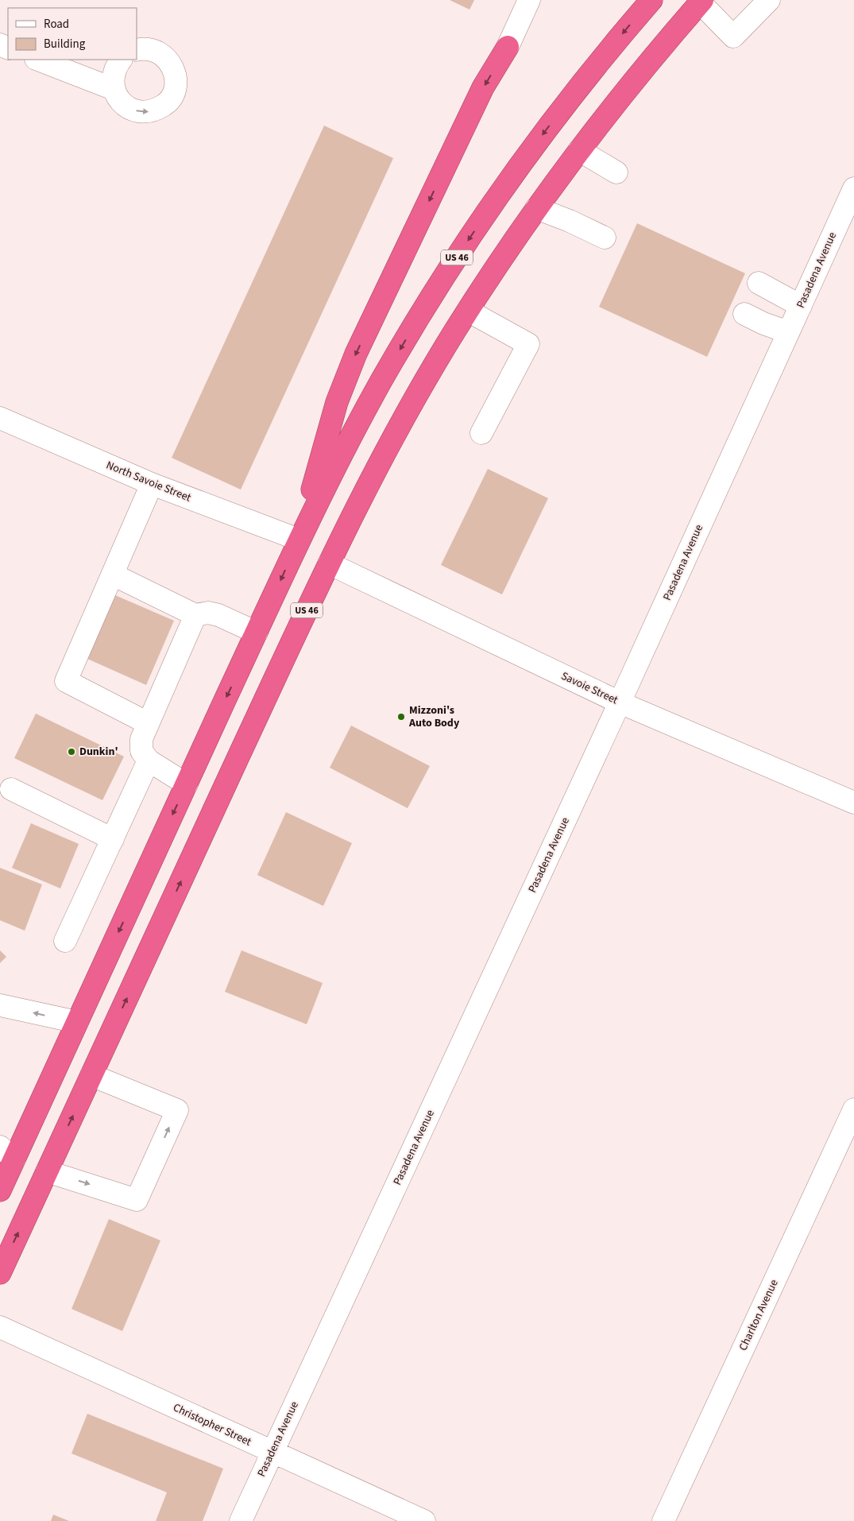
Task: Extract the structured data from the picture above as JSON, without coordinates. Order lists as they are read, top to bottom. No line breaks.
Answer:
{"streets":{"highway":["US 46"],"street":["Pasadena Avenue","North Savoie Street","Savoie Street","Charlton Avenue","Christopher Street"]},"crossings":[["US 46","North Savoie Street"],["US 46","Savoie Street"],["Pasadena Avenue","Savoie Street"],["Pasadena Avenue","Christopher Street"]],"places":["Mizzoni's Auto Body","Dunkin'"],"legend":["Road","Building"]}
